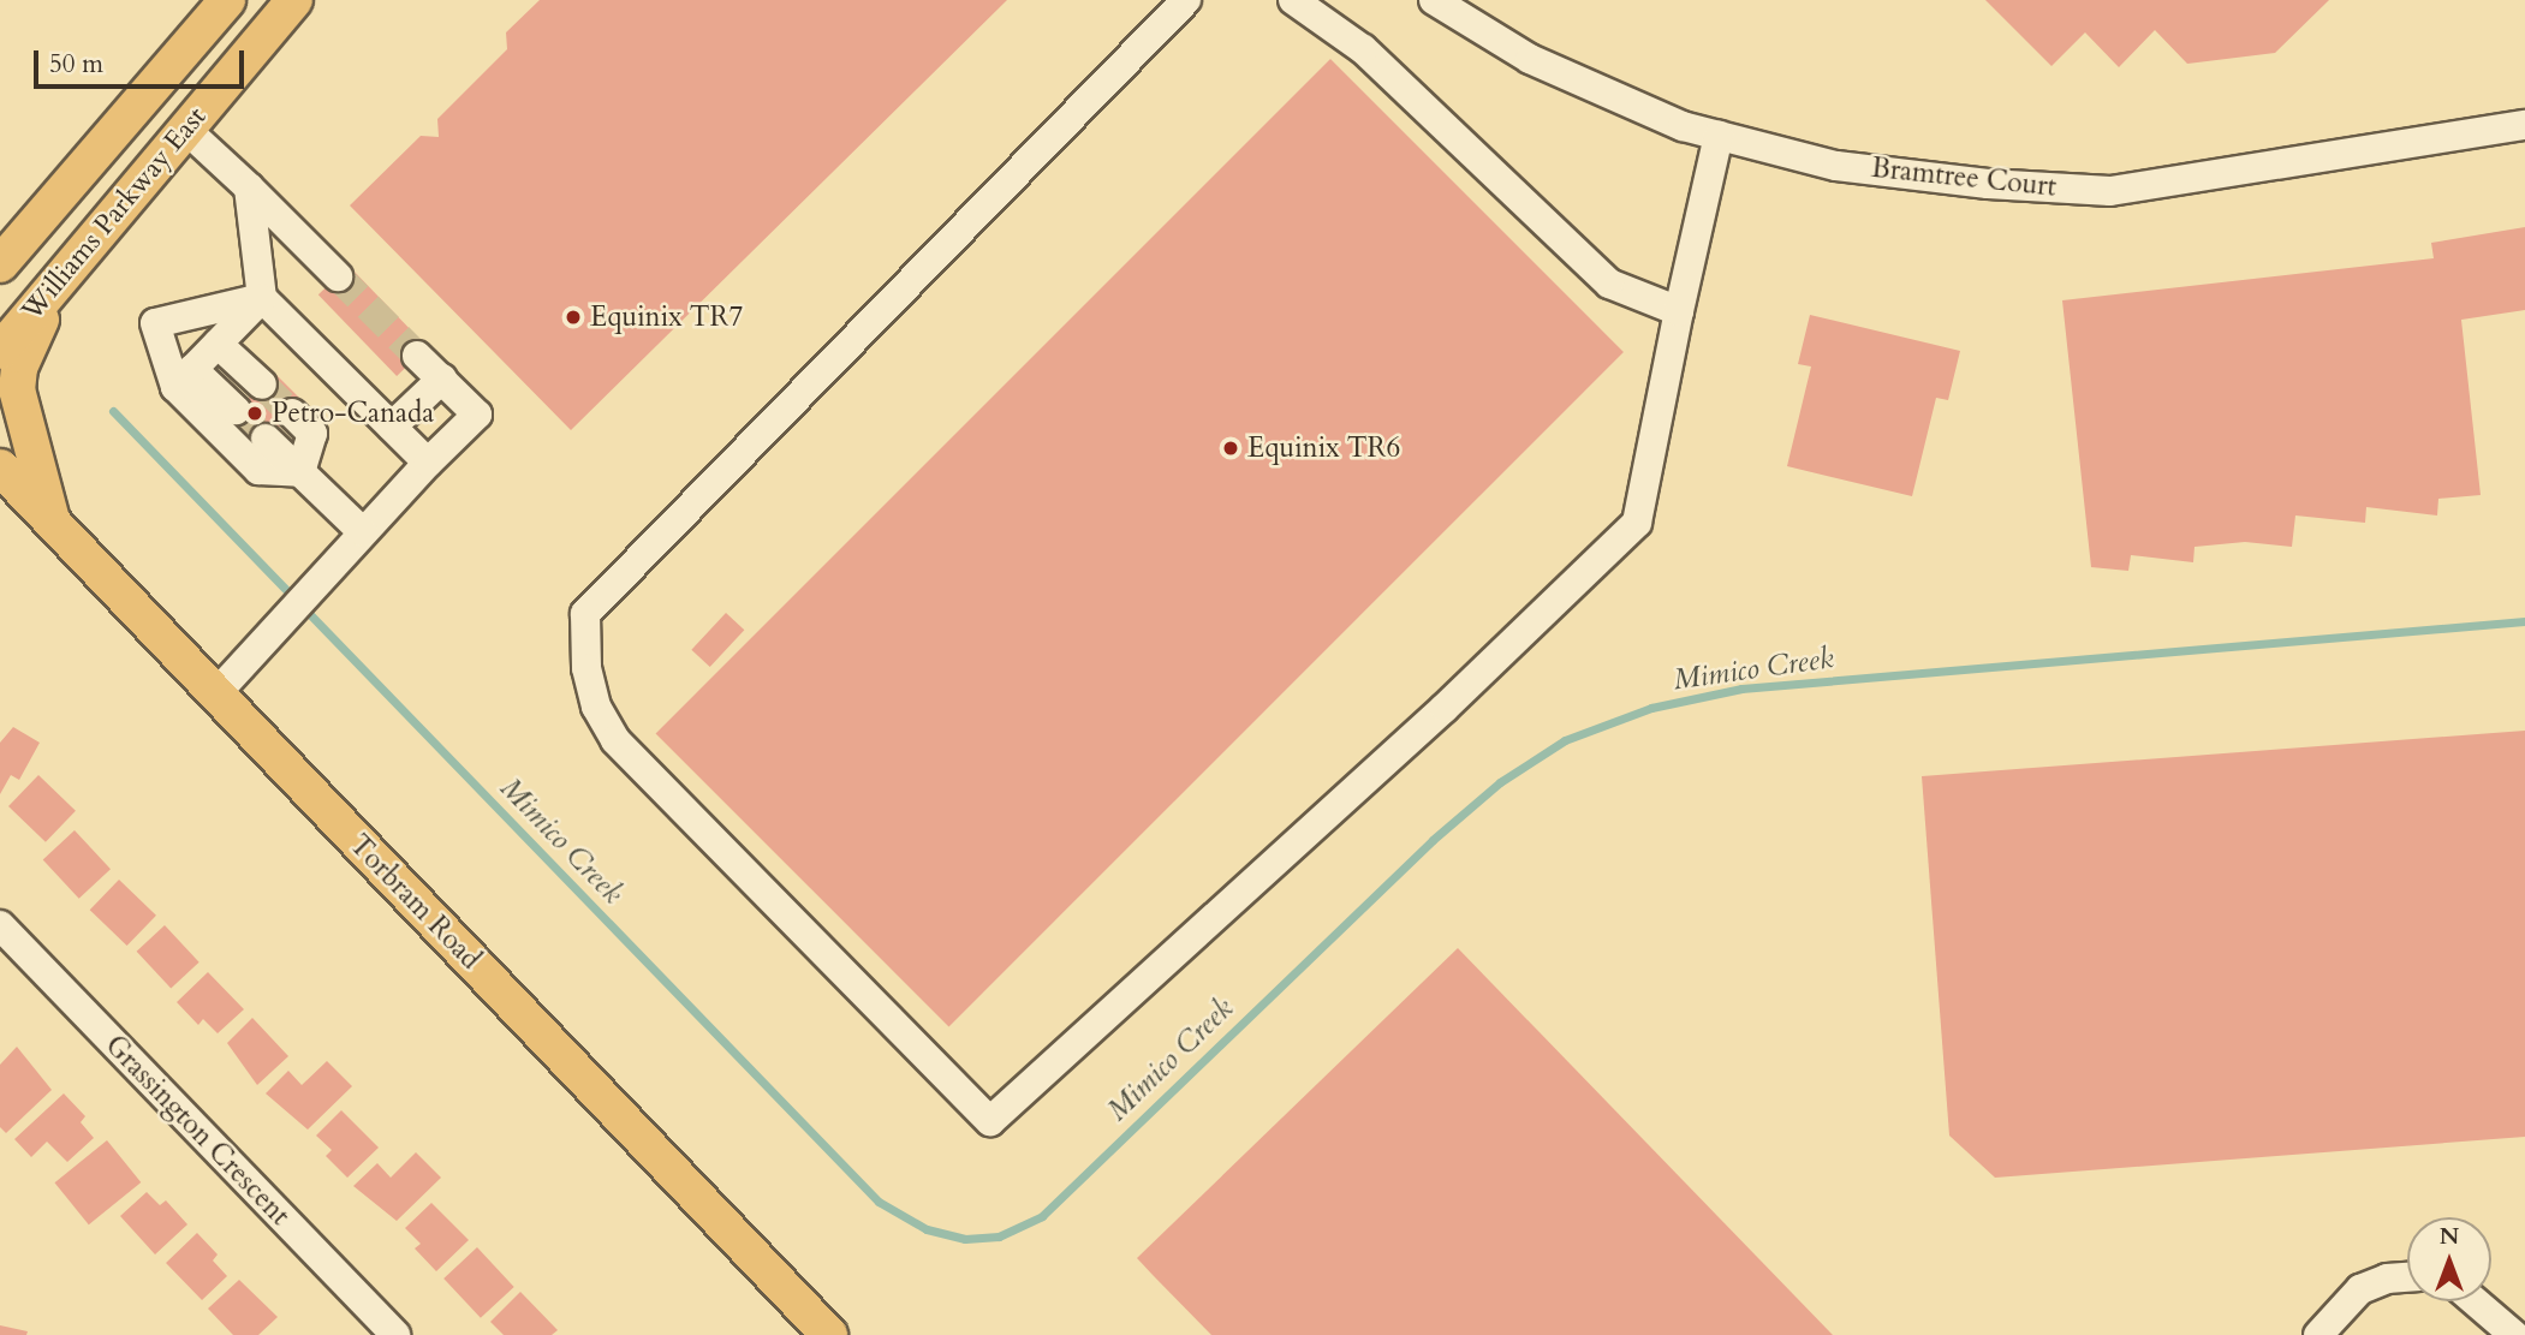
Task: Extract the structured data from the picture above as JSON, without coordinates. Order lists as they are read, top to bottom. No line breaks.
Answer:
{"streets":{"main road":["Williams Parkway East","Torbram Road"],"street":["Bramtree Court","Grassington Crescent"]},"water":["Mimico Creek"],"places":["Equinix TR7","Petro-Canada","Equinix TR6"],"scale_bar":"50 m","north":"top"}
